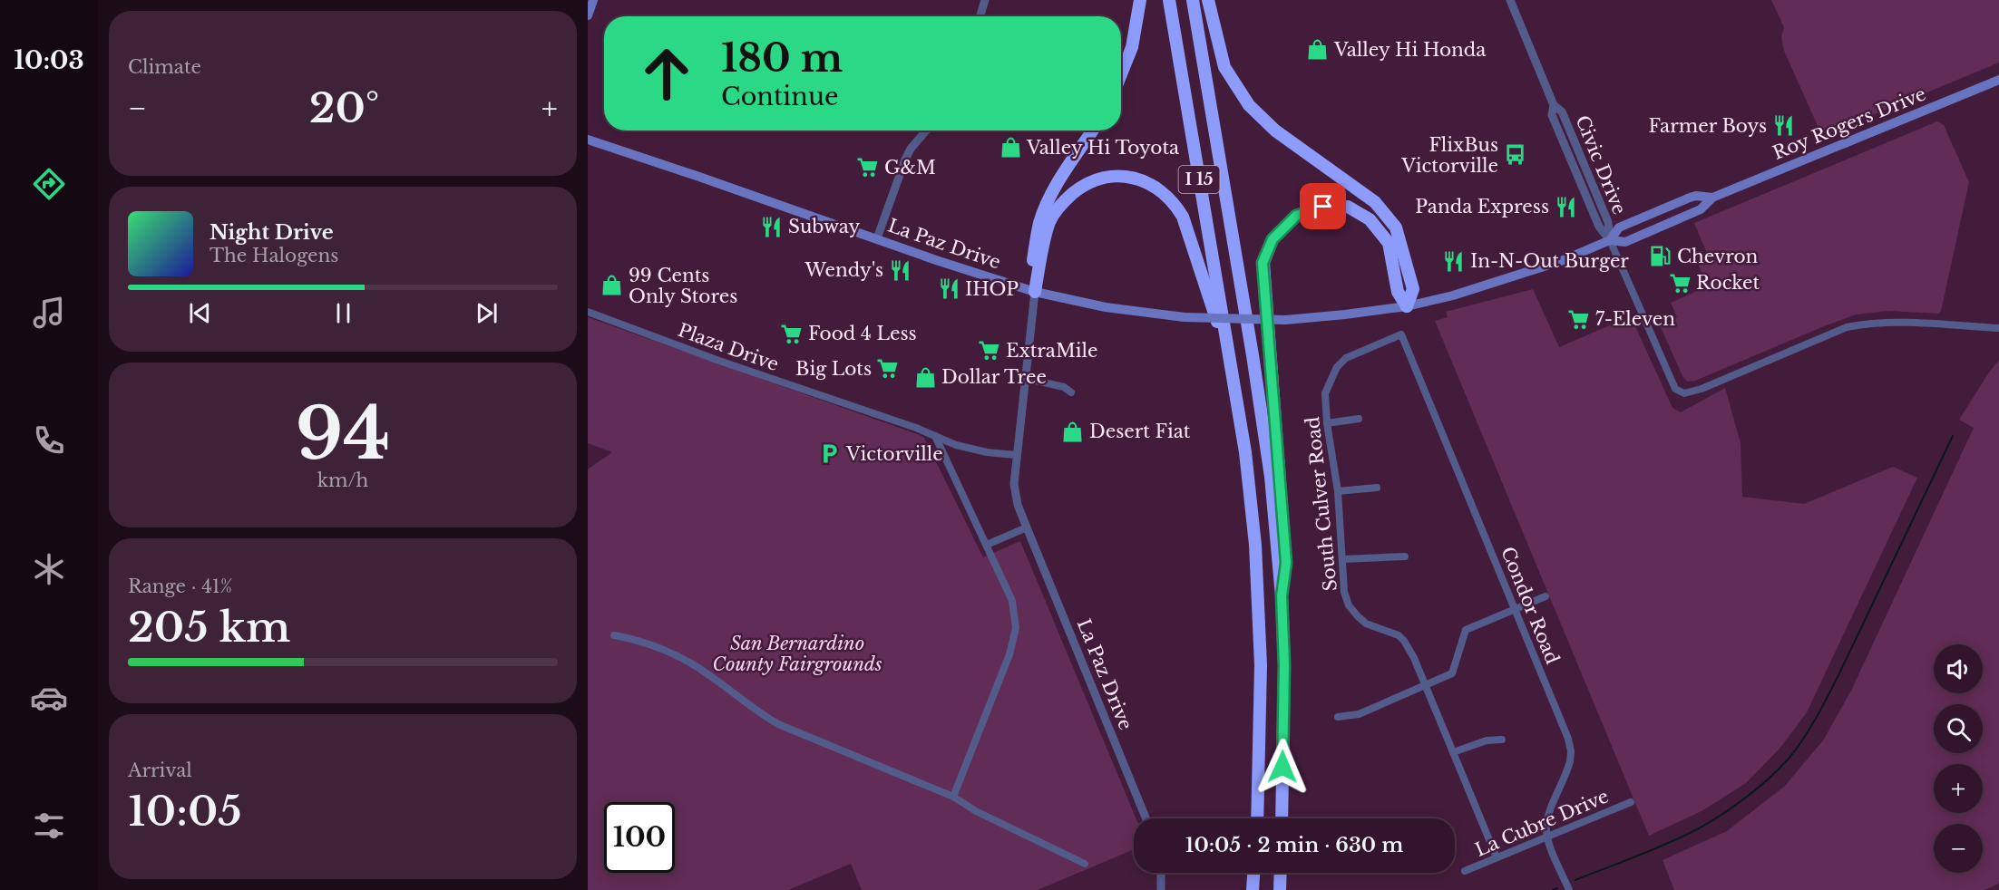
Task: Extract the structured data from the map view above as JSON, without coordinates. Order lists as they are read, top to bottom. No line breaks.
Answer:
{"streets":{"highway":["I 15"],"main road":["Roy Rogers Drive","La Paz Drive"],"street":["Civic Drive","Plaza Drive","South Culver Road","Condor Road","La Cubre Drive"]},"crossings":[["Roy Rogers Drive","Civic Drive"],["Roy Rogers Drive","La Paz Drive"],["La Paz Drive","Plaza Drive"],["South Culver Road","Condor Road"],["South Culver Road","La Cubre Drive"],["Condor Road","La Cubre Drive"]],"parks":["San Bernardino County Fairgrounds"],"places":{"shop":["Valley Hi Honda","Valley Hi Toyota","99 Cents Only Stores","Dollar Tree","Desert Fiat"],"restaurant":["Farmer Boys","Panda Express","Subway","In-N-Out Burger","Wendy's","IHOP"],"bus stop":["FlixBus Victorville"],"supermarket":["G&M","Rocket","7-Eleven","Food 4 Less","ExtraMile","Big Lots"],"fuel station":["Chevron"],"parking":["Victorville"]},"page":{"tabs":"10:03","tile":["Climate",["94","km/h"],["Range · 41%","205 km"],["Arrival","10:05"]],"turn":["180 m","Continue"],"heat":["−","20°","+"],"song":["Night Drive","The Halogens"],"map_buttons":["+","−"],"limit":"100","trip":"10:05 · 2 min · 630 m"}}
